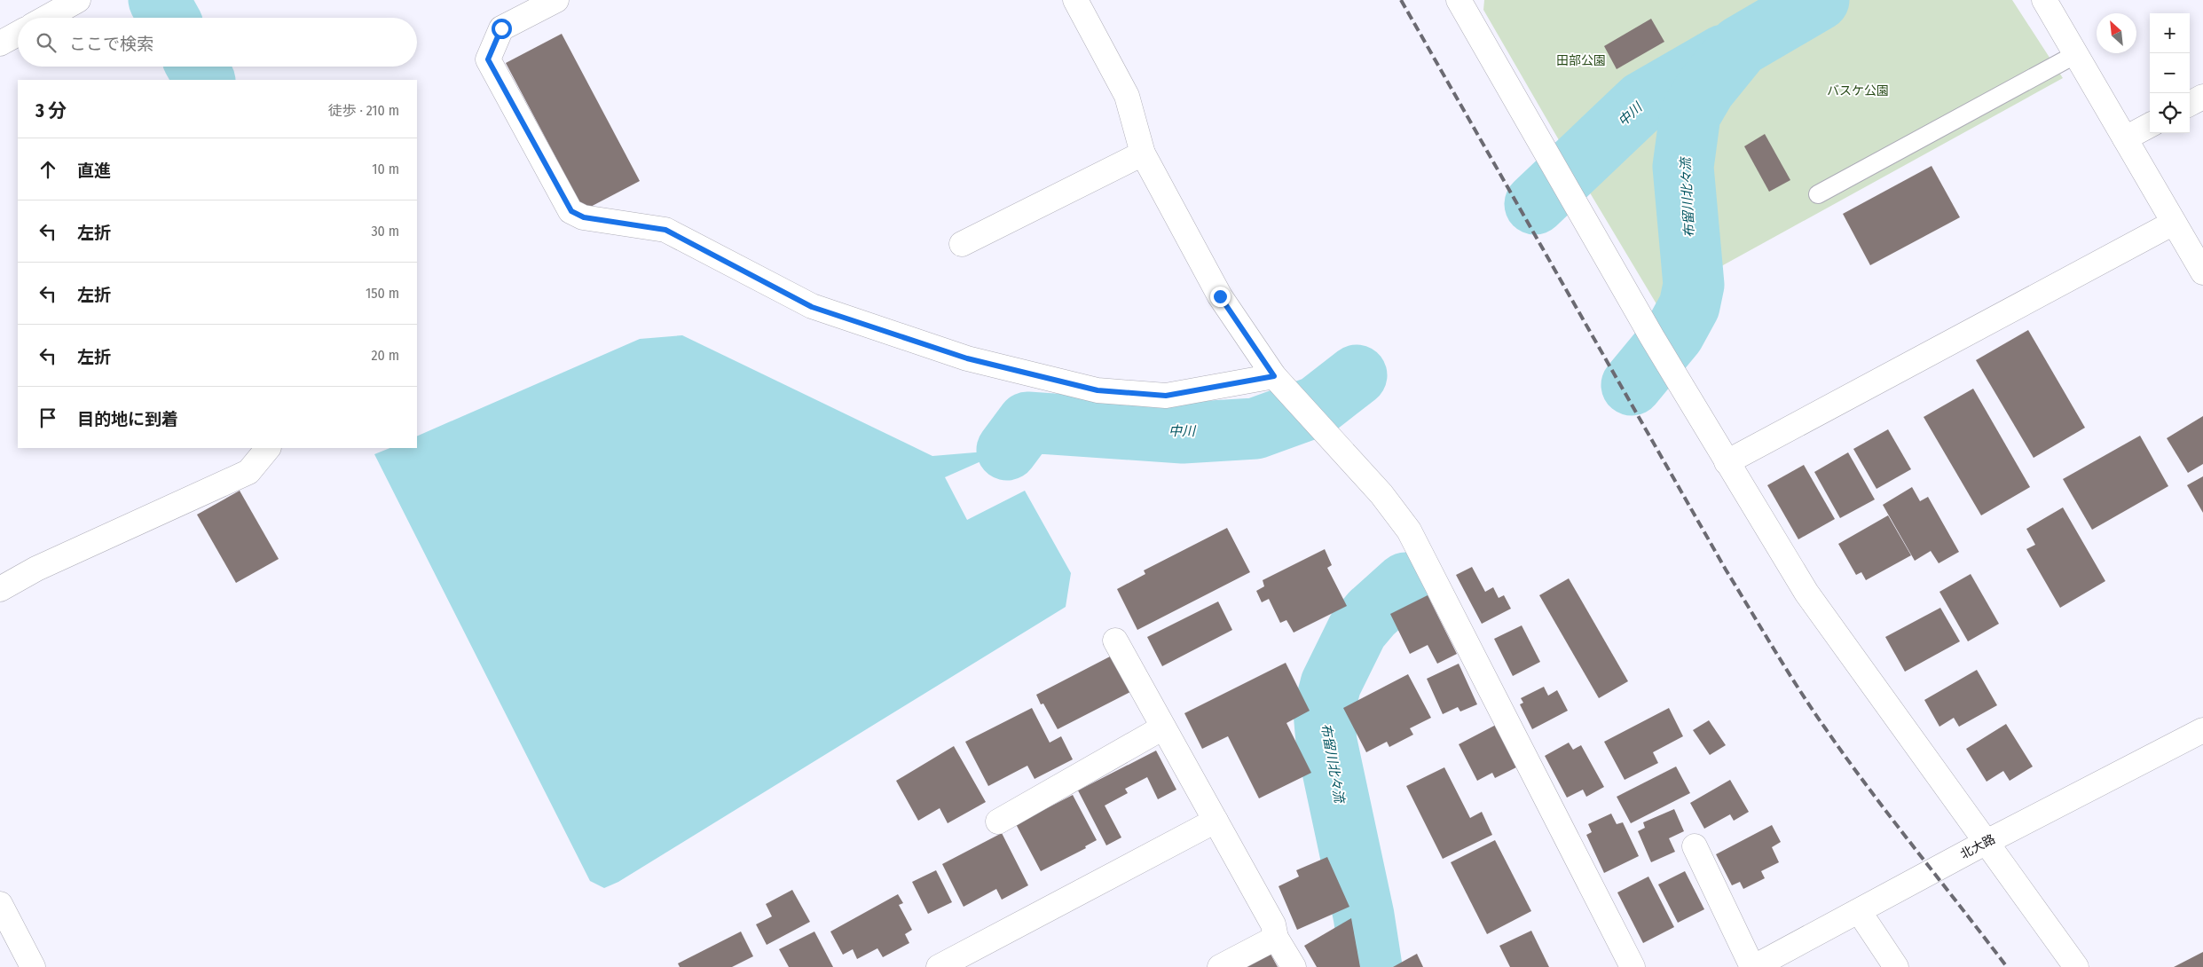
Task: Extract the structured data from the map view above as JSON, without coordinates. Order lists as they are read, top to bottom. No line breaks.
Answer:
{"streets":{"street":["北大路"]},"water":["中川","布留川北々流"],"parks":["田部公園","バスケ公園"],"north":"top left","page":{"map_buttons":["+","−"],"search":"ここで検索","heading":["3 分","徒歩 · 210 m"],"list":[["直進","10 m"],["左折","30 m"],["左折","150 m"],["左折","20 m"],"目的地に到着"]}}
